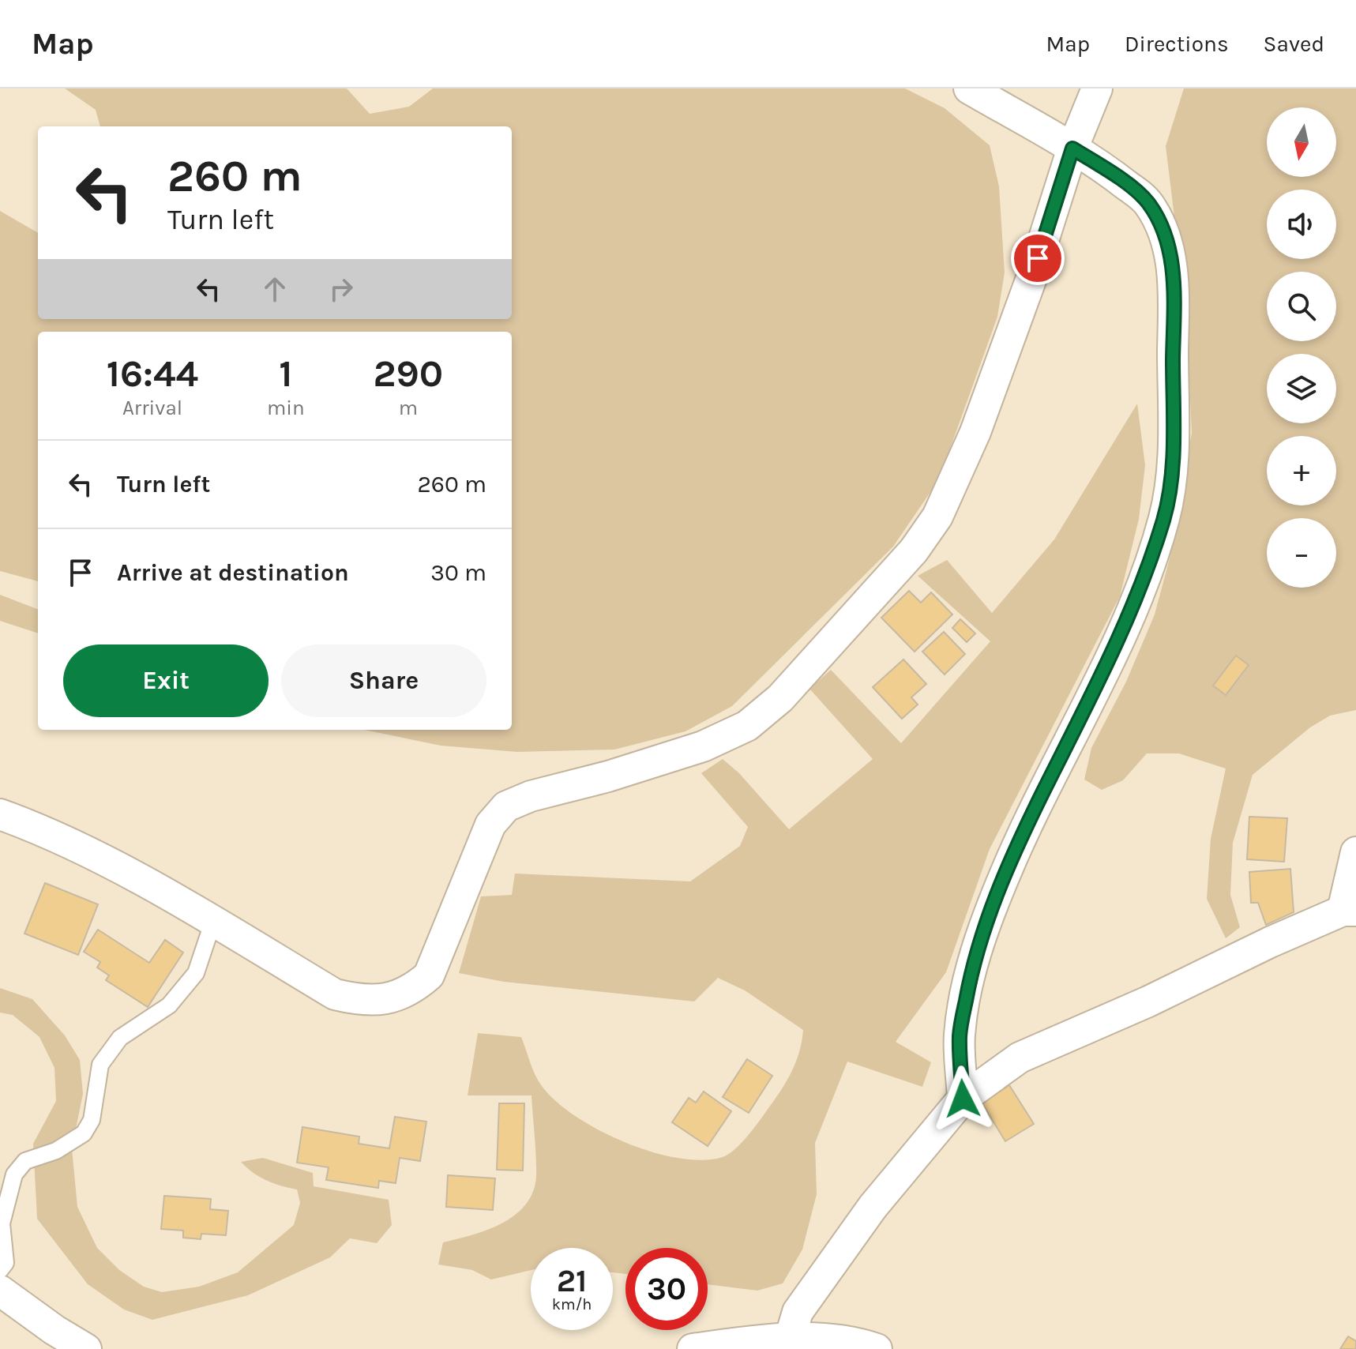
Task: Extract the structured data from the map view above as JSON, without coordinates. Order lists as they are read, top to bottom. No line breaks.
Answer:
{"north":"bottom","page":{"header":"Map","nav":["Map","Directions","Saved"],"map_buttons":["+","−"],"turn":["260 m","Turn left"],"eta":["16:44","Arrival","1","min","290","m"],"list":[{"name":"Turn left","value":"260 m"},{"name":"Arrive at destination","value":"30 m"}],"buttons":["Exit","Share"],"speed":"21 km/h","limit":"30"}}
